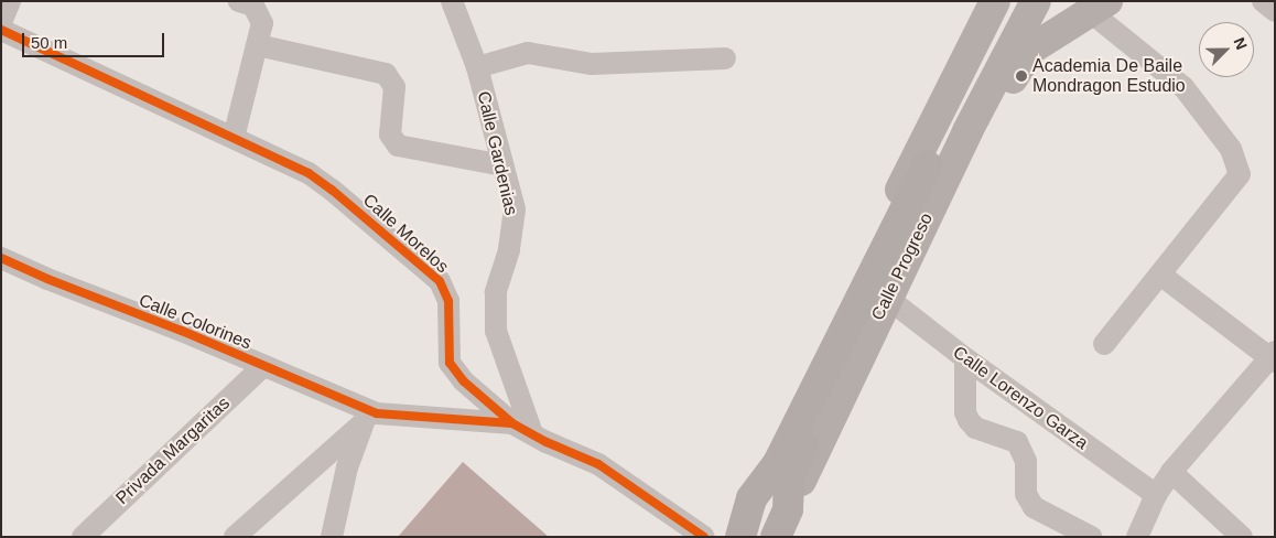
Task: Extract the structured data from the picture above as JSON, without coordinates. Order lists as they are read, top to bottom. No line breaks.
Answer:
{"streets":{"main road":["Calle Progreso"],"street":["Calle Gardenias","Calle Morelos","Calle Colorines","Calle Lorenzo Garza","Privada Margaritas"]},"crossings":[["Calle Gardenias","Calle Morelos"],["Calle Morelos","Calle Colorines"],["Calle Progreso","Calle Lorenzo Garza"],["Calle Colorines","Privada Margaritas"]],"places":["Academia De Baile Mondragon Estudio"],"scale_bar":"50 m","north":"top right"}
